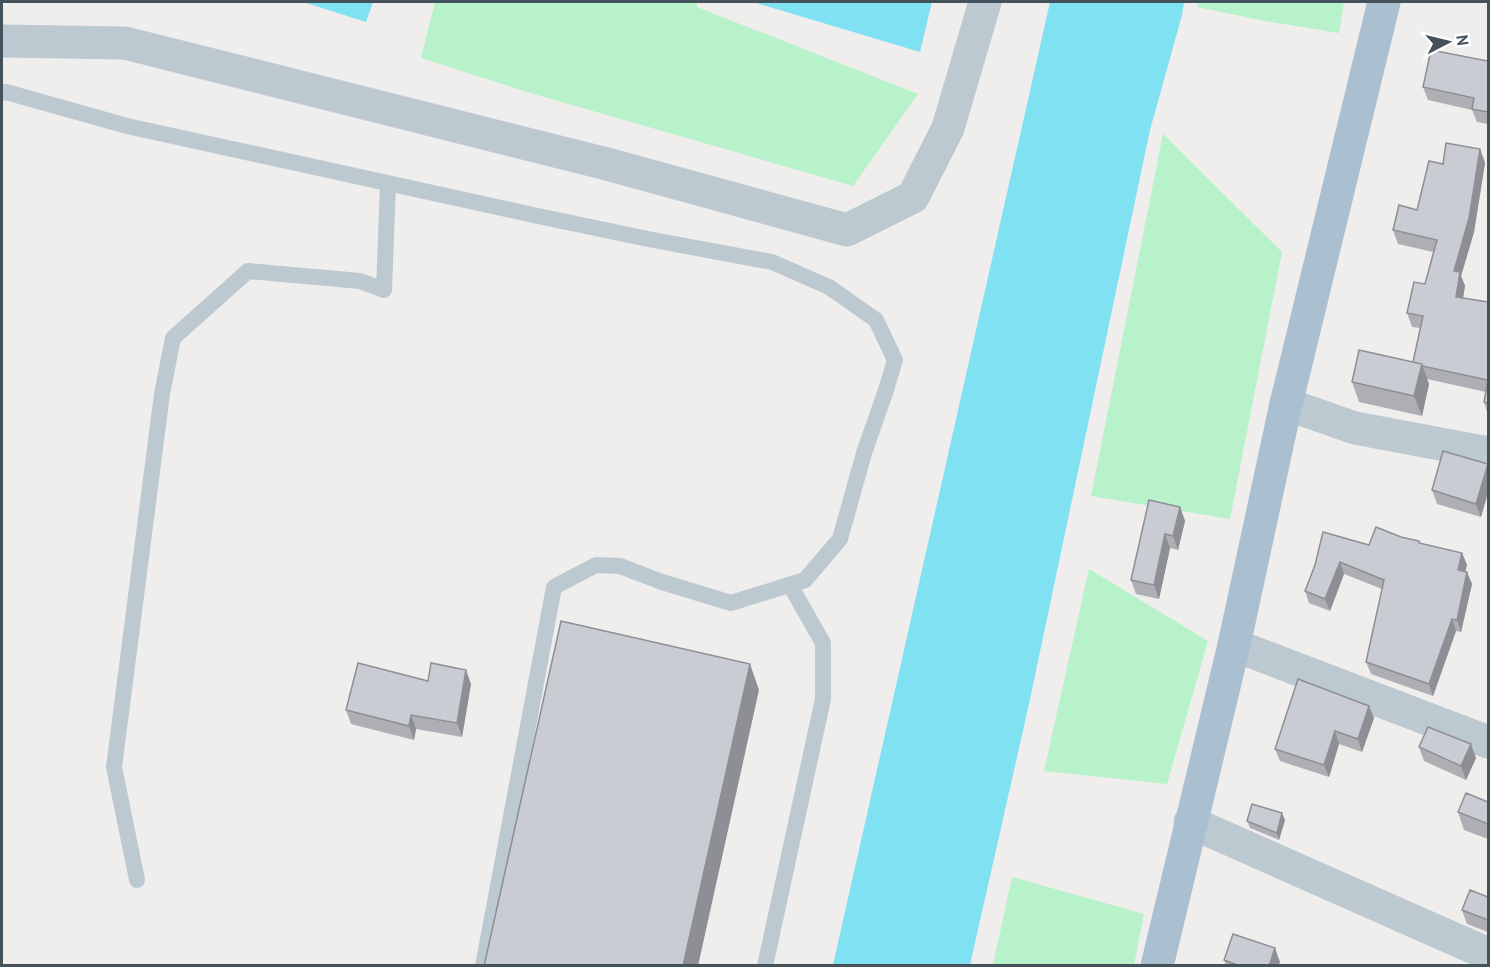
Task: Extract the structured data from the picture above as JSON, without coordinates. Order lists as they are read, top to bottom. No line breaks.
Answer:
{"north":"right"}
